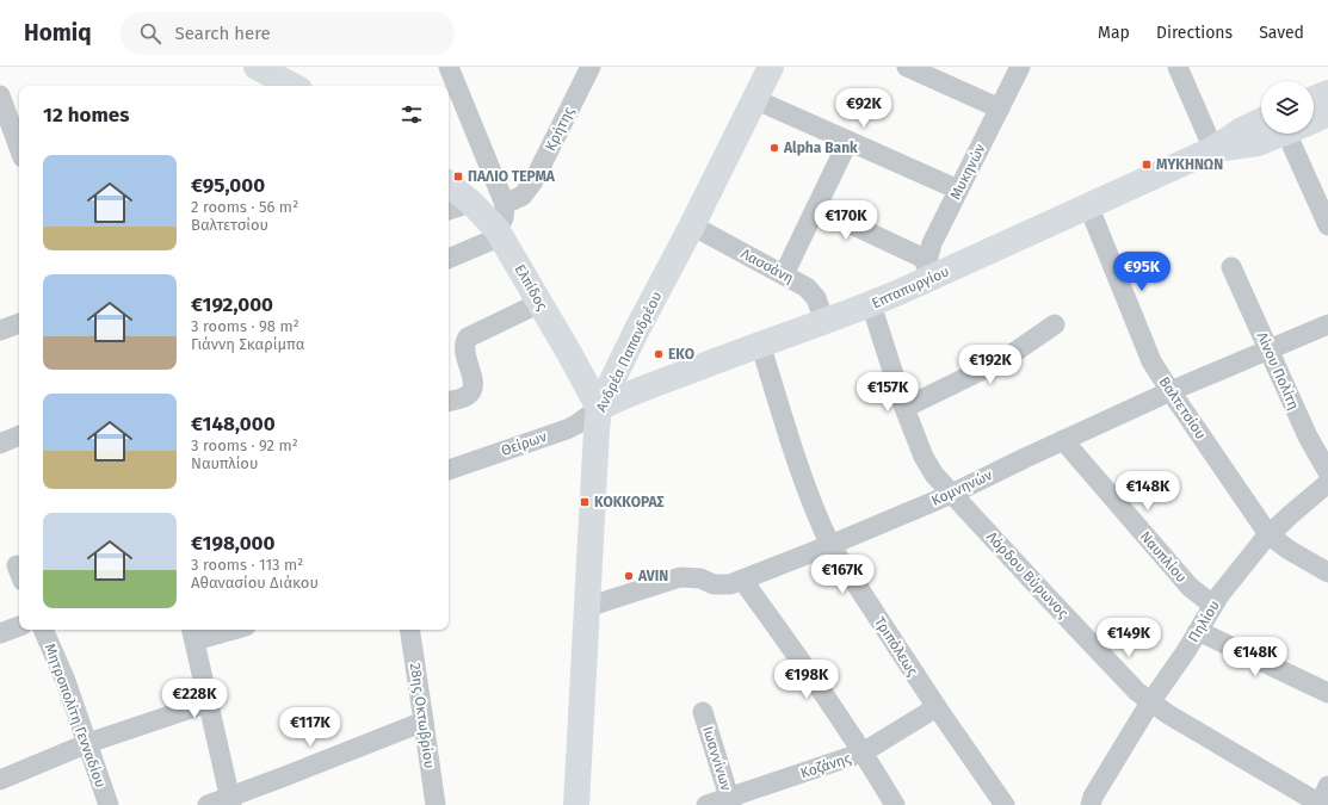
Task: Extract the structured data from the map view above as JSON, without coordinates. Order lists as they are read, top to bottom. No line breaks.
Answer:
{"streets":{"main road":["Ελπίδος","Επταπυργίου","Ανδρέα Παπανδρέου"],"street":["Κρήτης","Μυκηνών","Λασσάνη","Λίνου Πολίτη","Βαλτετσίου","Θείρων","Κομνηνών","Ναυπλίου","Λόρδου Βύρωνος","Πηλίου","Τριπόλεως","Μητροπολίτη Γενναδίου","28ης Οκτωβρίου","Ιωαννίνων","Κοζάνης"]},"crossings":[["Μυκηνών","Επταπυργίου"],["Λασσάνη","Επταπυργίου"],["Λασσάνη","Ανδρέα Παπανδρέου"],["Ελπίδος","Επταπυργίου"],["Ελπίδος","Ανδρέα Παπανδρέου"],["Ελπίδος","Θείρων"],["Επταπυργίου","Ανδρέα Παπανδρέου"],["Επταπυργίου","Βαλτετσίου"],["Επταπυργίου","Θείρων"],["Επταπυργίου","Λόρδου Βύρωνος"],["Επταπυργίου","Τριπόλεως"],["Ανδρέα Παπανδρέου","Θείρων"],["Ανδρέα Παπανδρέου","Κομνηνών"],["Λίνου Πολίτη","Κομνηνών"],["Βαλτετσίου","Κομνηνών"],["Βαλτετσίου","Πηλίου"],["Κομνηνών","Ναυπλίου"],["Κομνηνών","Λόρδου Βύρωνος"],["Κομνηνών","Τριπόλεως"],["Ναυπλίου","Πηλίου"],["Λόρδου Βύρωνος","Πηλίου"],["Τριπόλεως","Κοζάνης"],["Ιωαννίνων","Κοζάνης"]],"places":{"other":["Alpha Bank","ΕΚΟ","AVIN"],"transit":["ΜΥΚΗΝΩΝ","ΠΑΛΙΟ ΤΕΡΜΑ","ΚΟΚΚΟΡΑΣ"]},"page":{"header":"Homiq","search":"Search here","nav":["Map","Directions","Saved"],"heading":"12 homes","price":["€92K","€170K","€95K","€192K","€157K","€148K","€167K","€149K","€148K","€198K","€228K","€117K"],"list":[{"name":"€95,000","note":"2 rooms · 56 m² · Βαλτετσίου"},{"name":"€192,000","note":"3 rooms · 98 m² · Γιάννη Σκαρίμπα"},{"name":"€148,000","note":"3 rooms · 92 m² · Ναυπλίου"},{"name":"€198,000","note":"3 rooms · 113 m² · Αθανασίου Διάκου"}]}}
